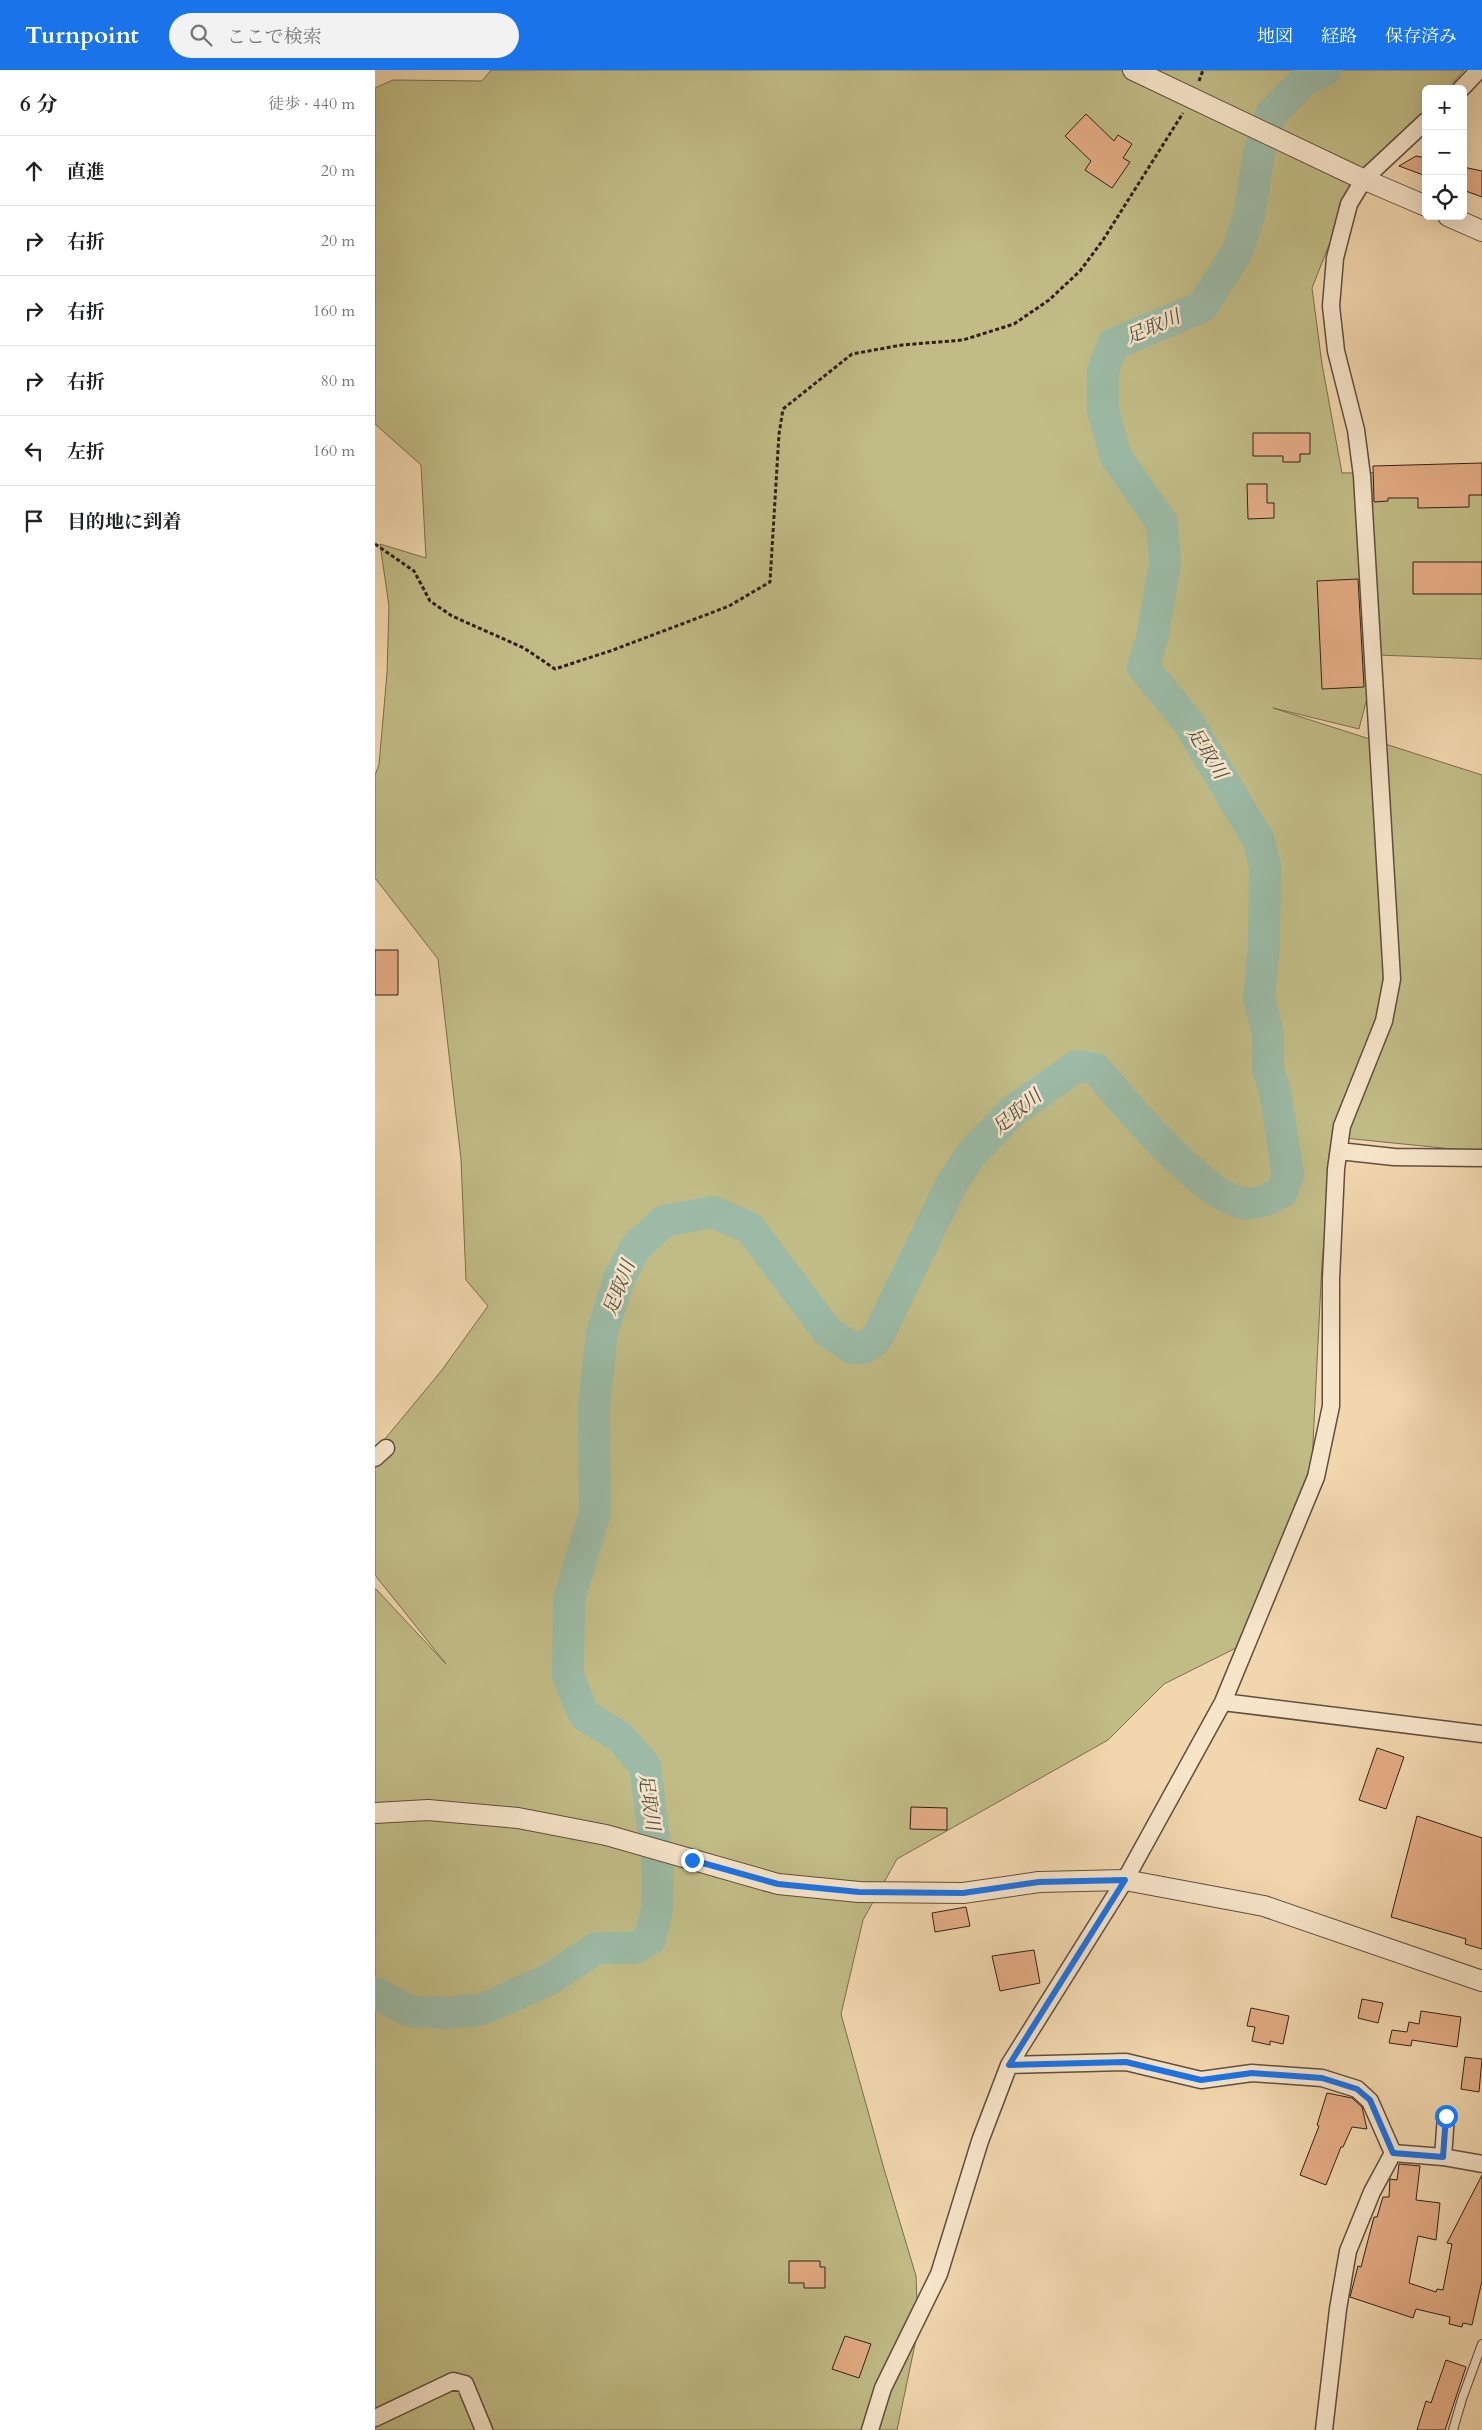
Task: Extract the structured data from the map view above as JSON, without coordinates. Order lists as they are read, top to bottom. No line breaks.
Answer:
{"water":["足取川"],"page":{"header":"Turnpoint","search":"ここで検索","nav":["地図","経路","保存済み"],"heading":["6 分","徒歩 · 440 m"],"map_buttons":["+","−"],"list":[["直進","20 m"],["右折","20 m"],["右折","160 m"],["右折","80 m"],["左折","160 m"],"目的地に到着"]}}
